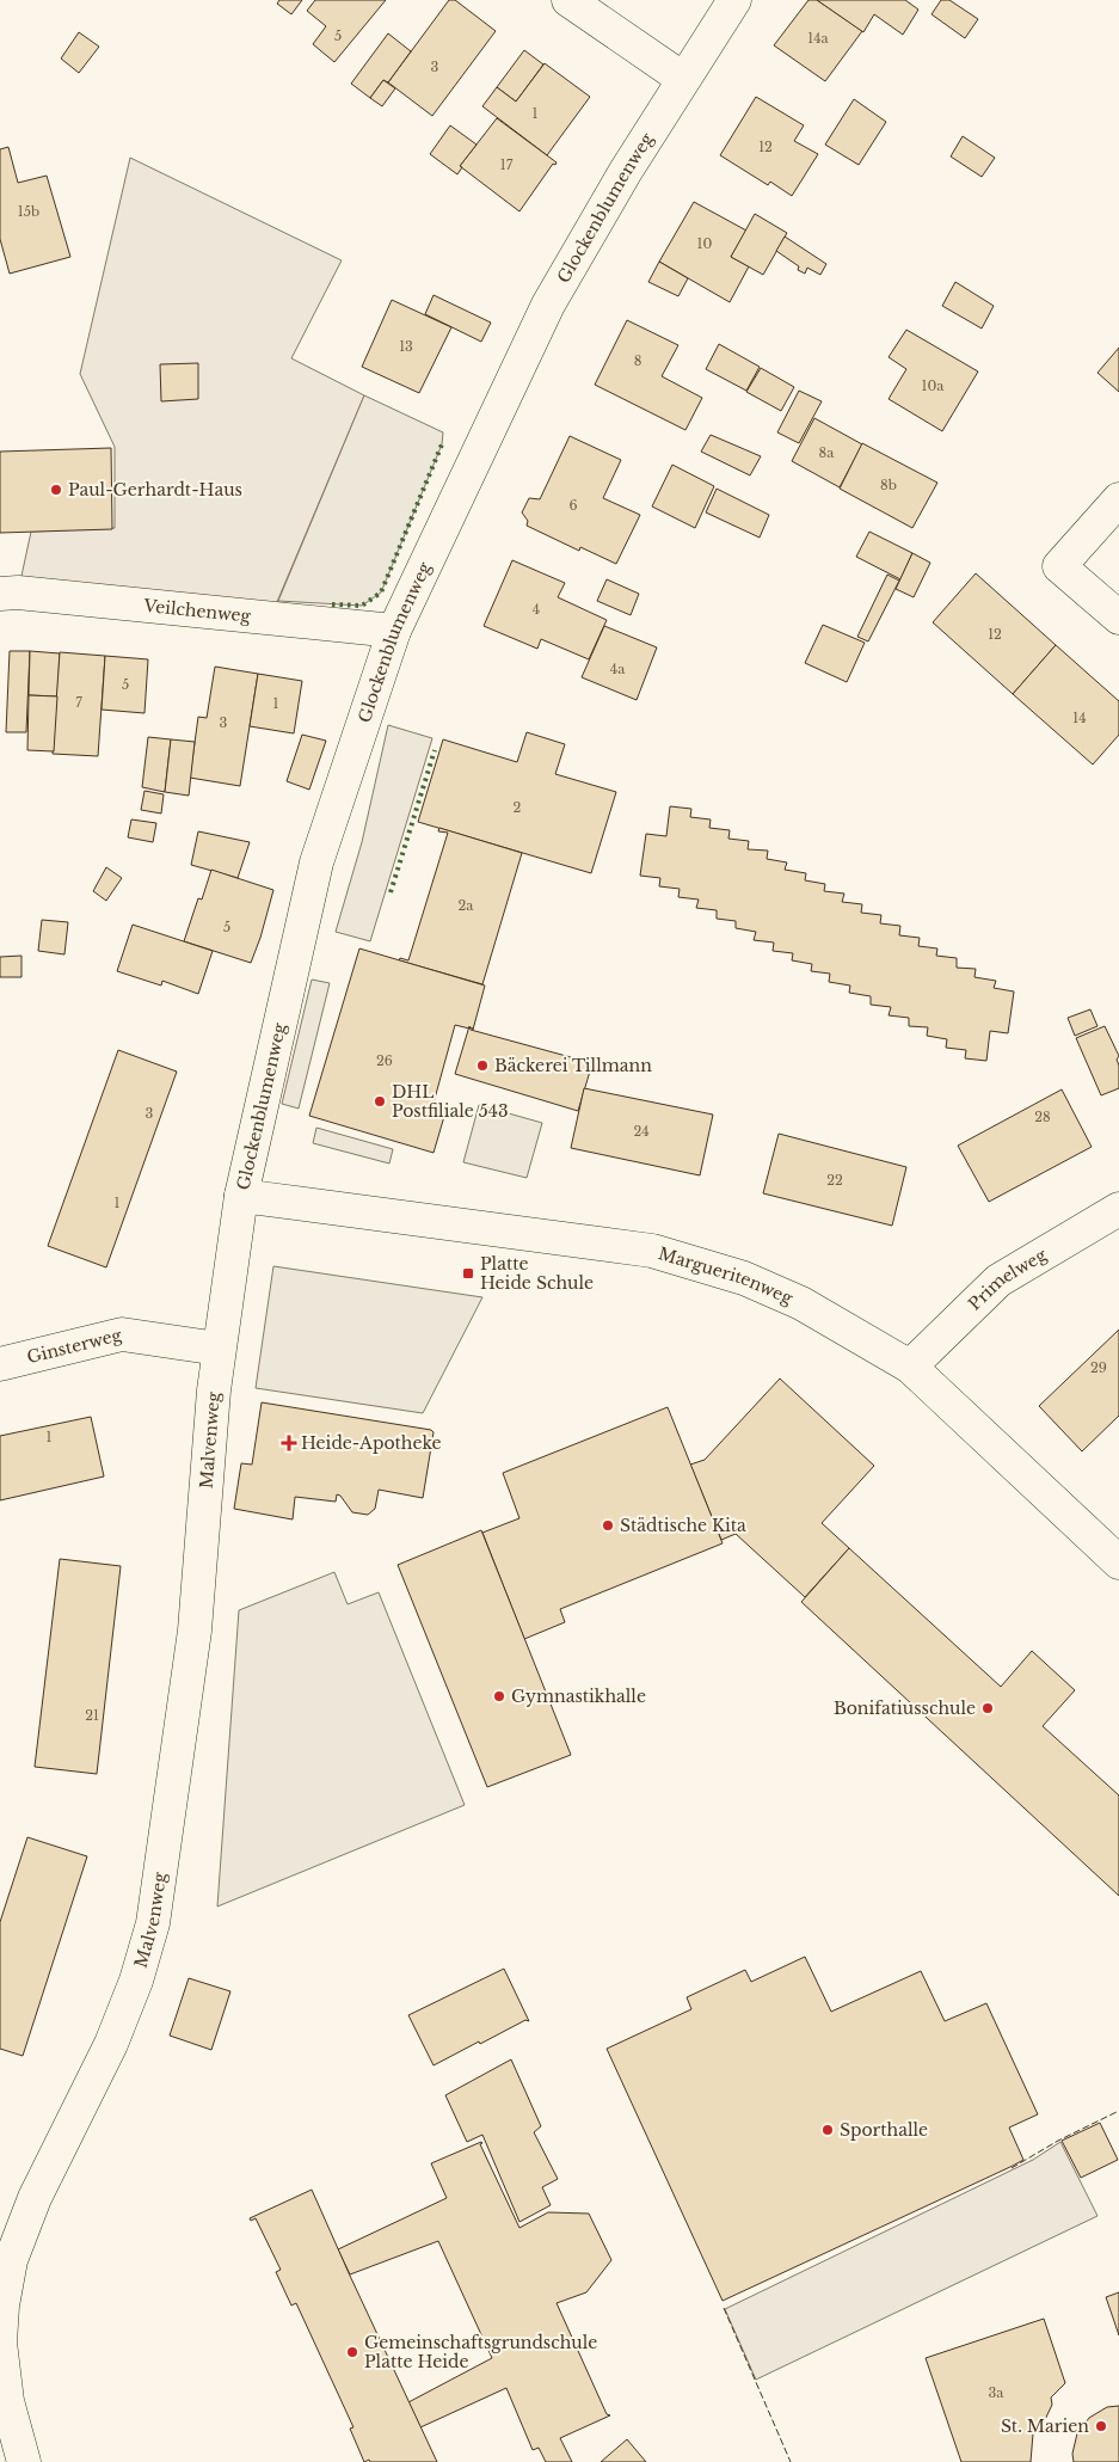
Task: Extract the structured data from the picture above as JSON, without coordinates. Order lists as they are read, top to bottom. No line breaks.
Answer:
{"streets":{"street":["Glockenblumenweg","Veilchenweg","Margueritenweg","Primelweg","Ginsterweg","Malvenweg"]},"crossings":[["Glockenblumenweg","Veilchenweg"],["Glockenblumenweg","Margueritenweg"],["Glockenblumenweg","Ginsterweg"],["Glockenblumenweg","Malvenweg"],["Margueritenweg","Primelweg"],["Ginsterweg","Malvenweg"]],"places":{"other":["Paul-Gerhardt-Haus","Bäckerei Tillmann","DHL Postfiliale 543","Städtische Kita","Gymnastikhalle","Bonifatiusschule","Sporthalle","Gemeinschaftsgrundschule Platte Heide","St. Marien"],"transit":["Platte Heide Schule"],"health":["Heide-Apotheke"]},"house_numbers":["5","14a","3","1","12","17","15b","10","13","8","10a","8a","8b","6","4","12","4a","5","7","1","14","3","2","2a","5","26","3","28","24","22","1","29","1","21","3a"]}
